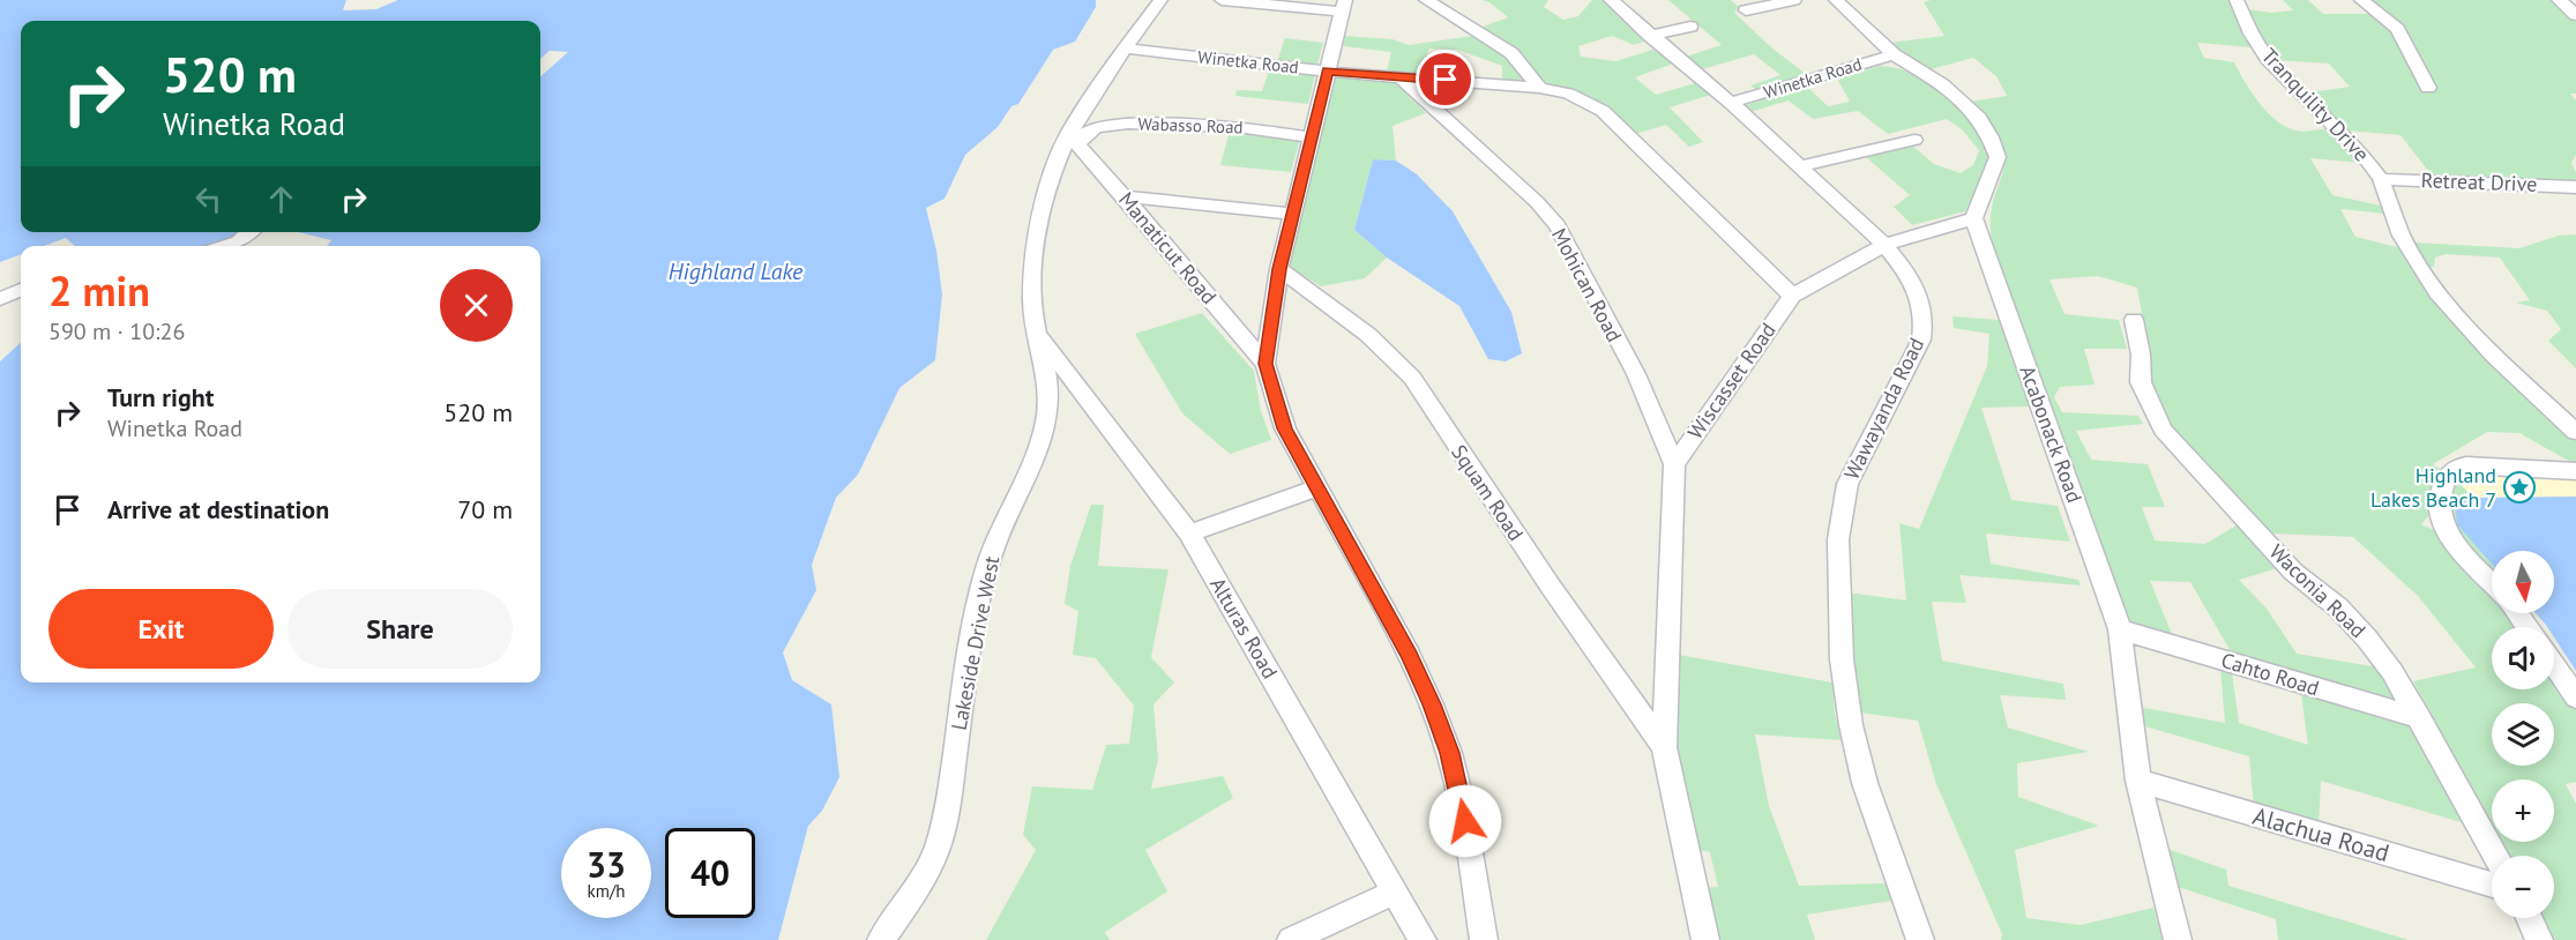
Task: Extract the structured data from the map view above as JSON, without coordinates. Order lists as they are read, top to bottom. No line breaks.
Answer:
{"streets":{"street":["Winetka Road","Tranquility Drive","Wabasso Road","Retreat Drive","Manaticut Road","Mohican Road","Wiscasset Road","Wawayanda Road","Acabonack Road","Squam Road","Waconia Road","Alturas Road","Lakeside Drive West","Cahto Road","Alachua Road"]},"crossings":[["Winetka Road","Mohican Road"],["Winetka Road","Wawayanda Road"],["Winetka Road","Lakeside Drive West"],["Tranquility Drive","Retreat Drive"],["Wabasso Road","Manaticut Road"],["Wabasso Road","Lakeside Drive West"],["Manaticut Road","Lakeside Drive West"],["Mohican Road","Wiscasset Road"],["Acabonack Road","Cahto Road"],["Acabonack Road","Alachua Road"],["Waconia Road","Cahto Road"],["Alturas Road","Lakeside Drive West"]],"water":["Highland Lake"],"places":{"place":["Highland Lakes Beach 7"]},"north":"bottom","page":{"turn":["520 m","Winetka Road"],"heading":["2 min","590 m · 10:26"],"list":[{"name":"Turn right","note":"Winetka Road","value":"520 m"},{"name":"Arrive at destination","value":"70 m"}],"map_buttons":["+","−"],"buttons":["Exit","Share"],"speed":"33 km/h","limit":"40"}}
